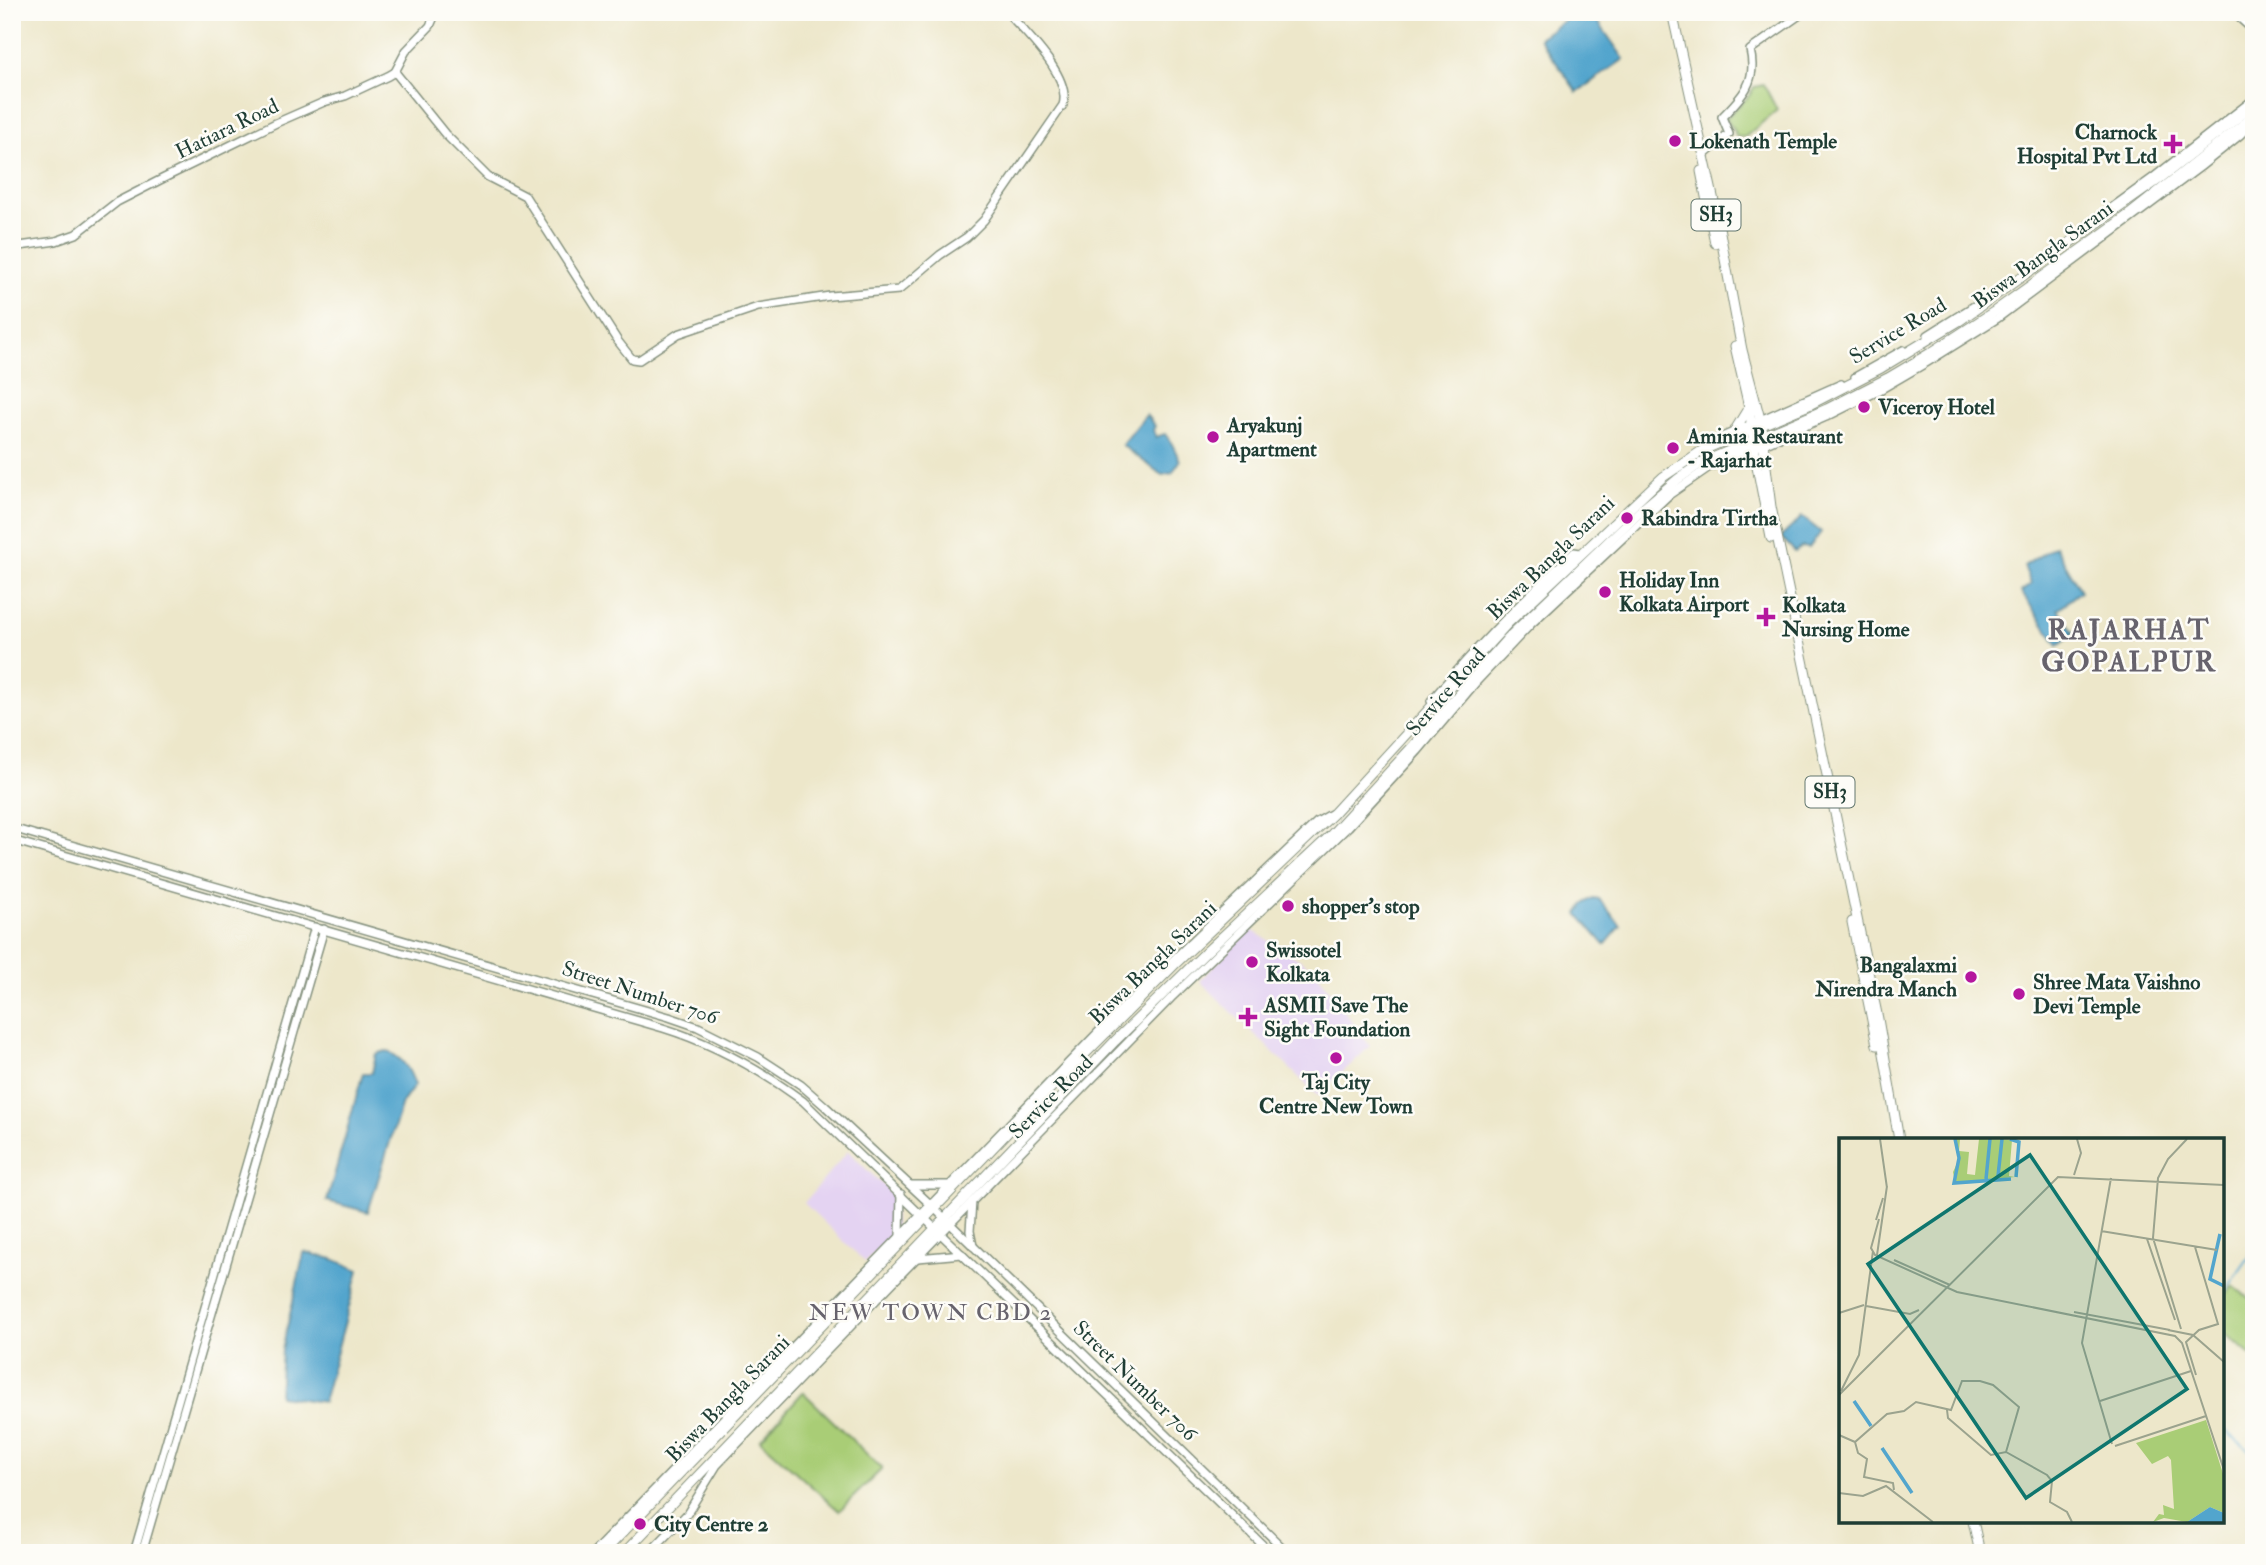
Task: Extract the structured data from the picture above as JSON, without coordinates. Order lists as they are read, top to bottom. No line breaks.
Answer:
{"streets":{"main road":["SH3","Biswa Bangla Sarani"],"street":["Hatiara Road","Service Road","Street Number 706"]},"crossings":[["SH3","Biswa Bangla Sarani"],["Biswa Bangla Sarani","Service Road"],["Biswa Bangla Sarani","Street Number 706"],["Service Road","Street Number 706"]],"districts":["RAJARHAT GOPALPUR","NEW TOWN CBD 2"],"places":{"other":["Lokenath Temple","Viceroy Hotel","Aryakunj Apartment","Aminia Restaurant - Rajarhat","Rabindra Tirtha","Holiday Inn Kolkata Airport","shopper's stop","Swissotel Kolkata","Bangalaxmi Nirendra Manch","Shree Mata Vaishno Devi Temple","Taj City Centre New Town","City Centre 2"],"health":["Charnock Hospital Pvt Ltd","Kolkata Nursing Home","ASMII Save The Sight Foundation"]}}
